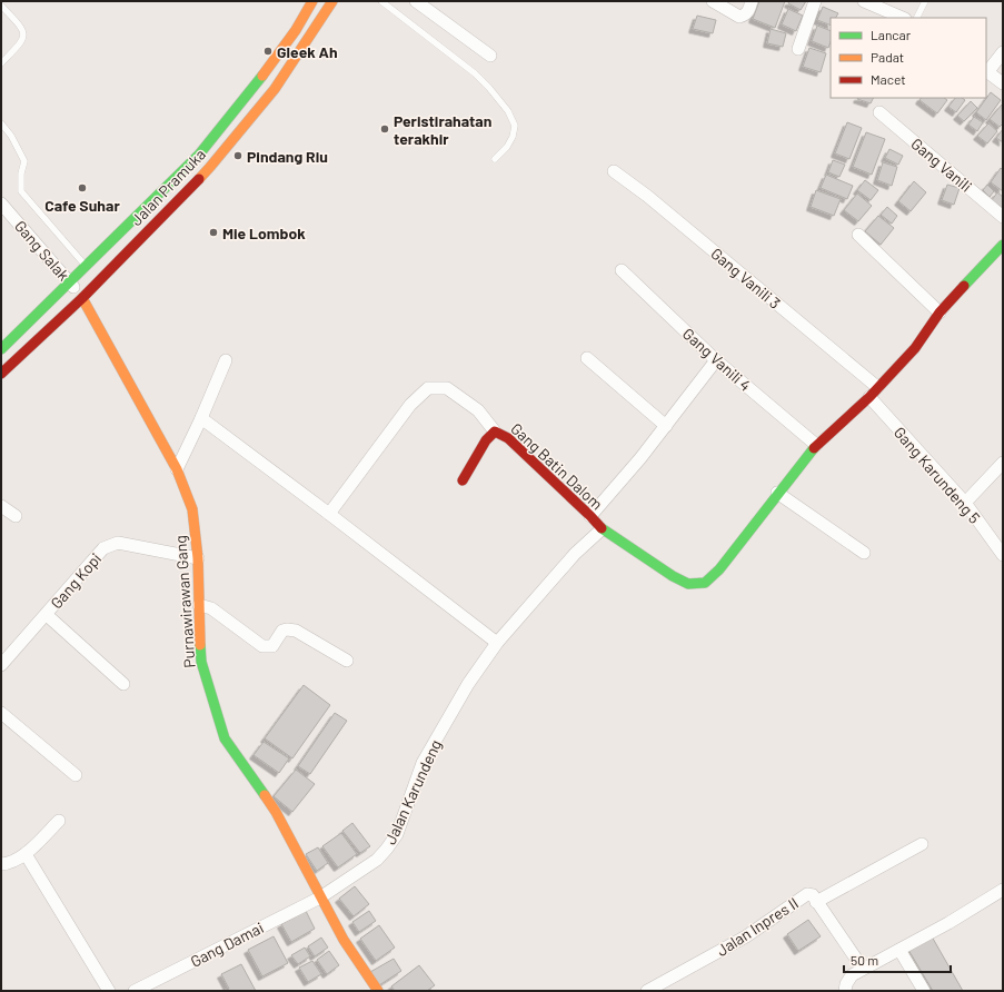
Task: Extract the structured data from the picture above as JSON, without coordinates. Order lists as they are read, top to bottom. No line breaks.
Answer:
{"streets":{"street":["Gang Vanili","Jalan Pramuka","Gang Salak","Gang Vanili 3","Gang Vanili 4","Gang Batin Dalom","Gang Karundeng 5","Gang Kopi","Purnawirawan Gang","Jalan Karundeng","Jalan Inpres II","Gang Damai"]},"crossings":[["Jalan Pramuka","Gang Salak"],["Jalan Pramuka","Purnawirawan Gang"],["Gang Salak","Purnawirawan Gang"],["Gang Vanili 3","Gang Batin Dalom"],["Gang Vanili 3","Gang Karundeng 5"],["Gang Vanili 4","Gang Batin Dalom"],["Gang Batin Dalom","Gang Karundeng 5"],["Gang Batin Dalom","Jalan Karundeng"],["Gang Kopi","Purnawirawan Gang"],["Purnawirawan Gang","Jalan Karundeng"],["Purnawirawan Gang","Gang Damai"],["Jalan Karundeng","Gang Damai"]],"places":["Gleek Ah","Peristirahatan terakhir","Pindang Riu","Cafe Suhar","Mie Lombok"],"legend":["Lancar","Padat","Macet"],"scale_bar":"50 m"}
